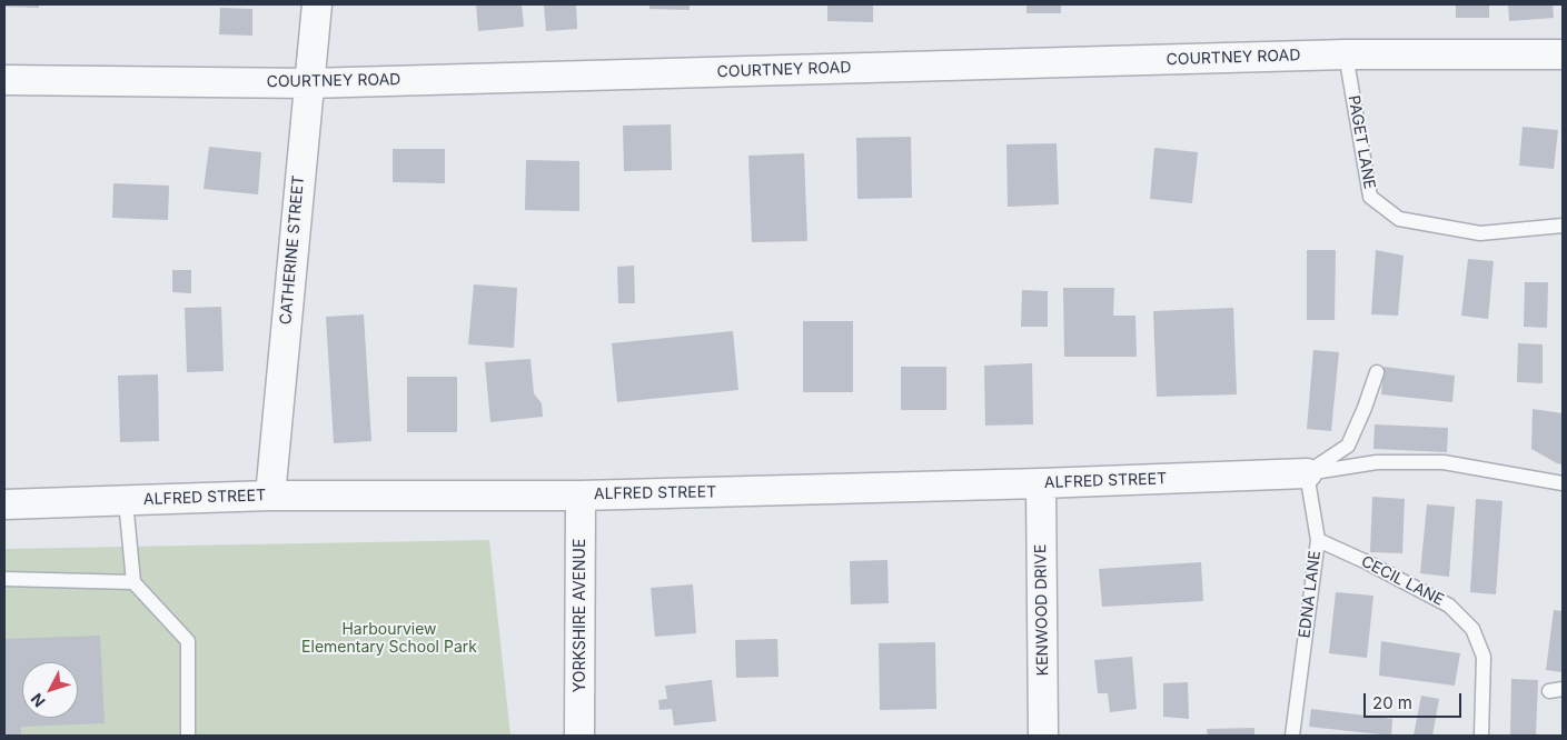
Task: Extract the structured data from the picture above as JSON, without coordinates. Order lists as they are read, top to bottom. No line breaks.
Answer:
{"streets":{"street":["COURTNEY ROAD","CATHERINE STREET","ALFRED STREET","KENWOOD DRIVE","YORKSHIRE AVENUE"],"lane":["PAGET LANE","CECIL LANE","EDNA LANE"]},"crossings":[["COURTNEY ROAD","PAGET LANE"],["COURTNEY ROAD","CATHERINE STREET"],["CATHERINE STREET","ALFRED STREET"],["ALFRED STREET","EDNA LANE"],["ALFRED STREET","KENWOOD DRIVE"],["ALFRED STREET","YORKSHIRE AVENUE"],["CECIL LANE","EDNA LANE"]],"parks":["Harbourview Elementary School Park"],"scale_bar":"20 m","north":"bottom left"}
